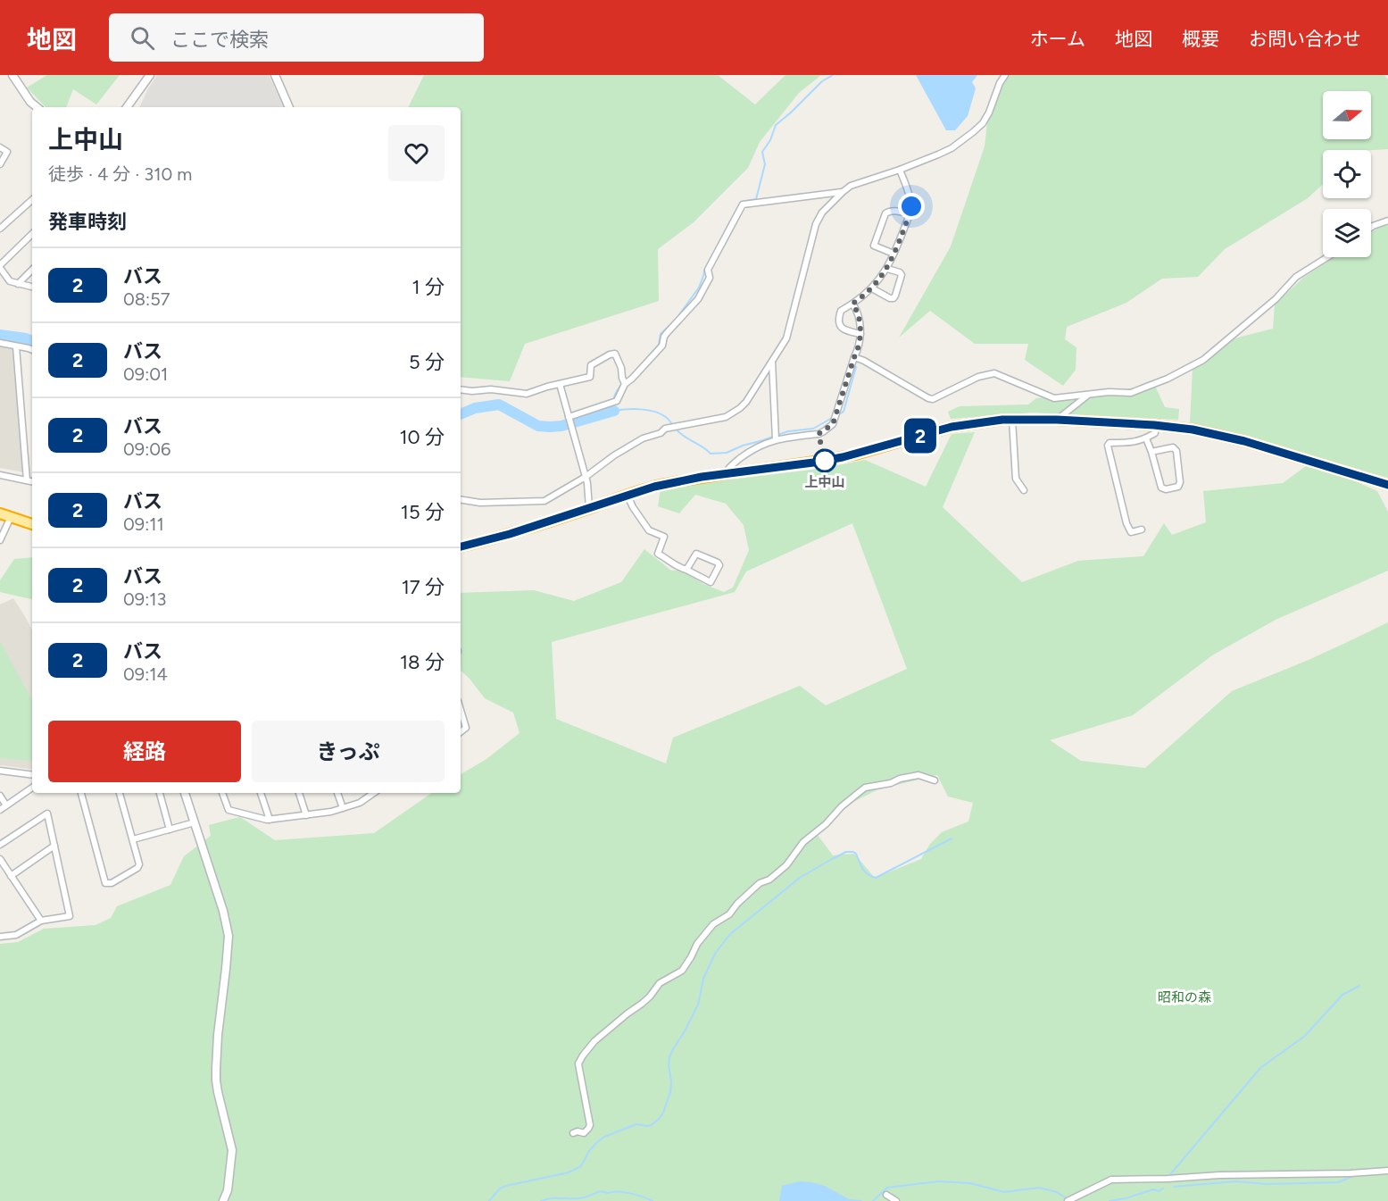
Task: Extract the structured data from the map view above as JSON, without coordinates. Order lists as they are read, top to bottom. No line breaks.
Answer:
{"parks":["昭和の森"],"places":["上中山"],"lines":["bus line 2"],"north":"right","page":{"header":"地図","search":"ここで検索","nav":["ホーム","地図","概要","お問い合わせ"],"on_map":"2","heading":[["上中山","徒歩 · 4 分 · 310 m"],"発車時刻"],"list":[{"mark":"2","name":"バス","note":"08:57","value":"1 分"},{"mark":"2","name":"バス","note":"09:01","value":"5 分"},{"mark":"2","name":"バス","note":"09:06","value":"10 分"},{"mark":"2","name":"バス","note":"09:11","value":"15 分"},{"mark":"2","name":"バス","note":"09:13","value":"17 分"},{"mark":"2","name":"バス","note":"09:14","value":"18 分"}],"buttons":["経路","きっぷ"]}}
